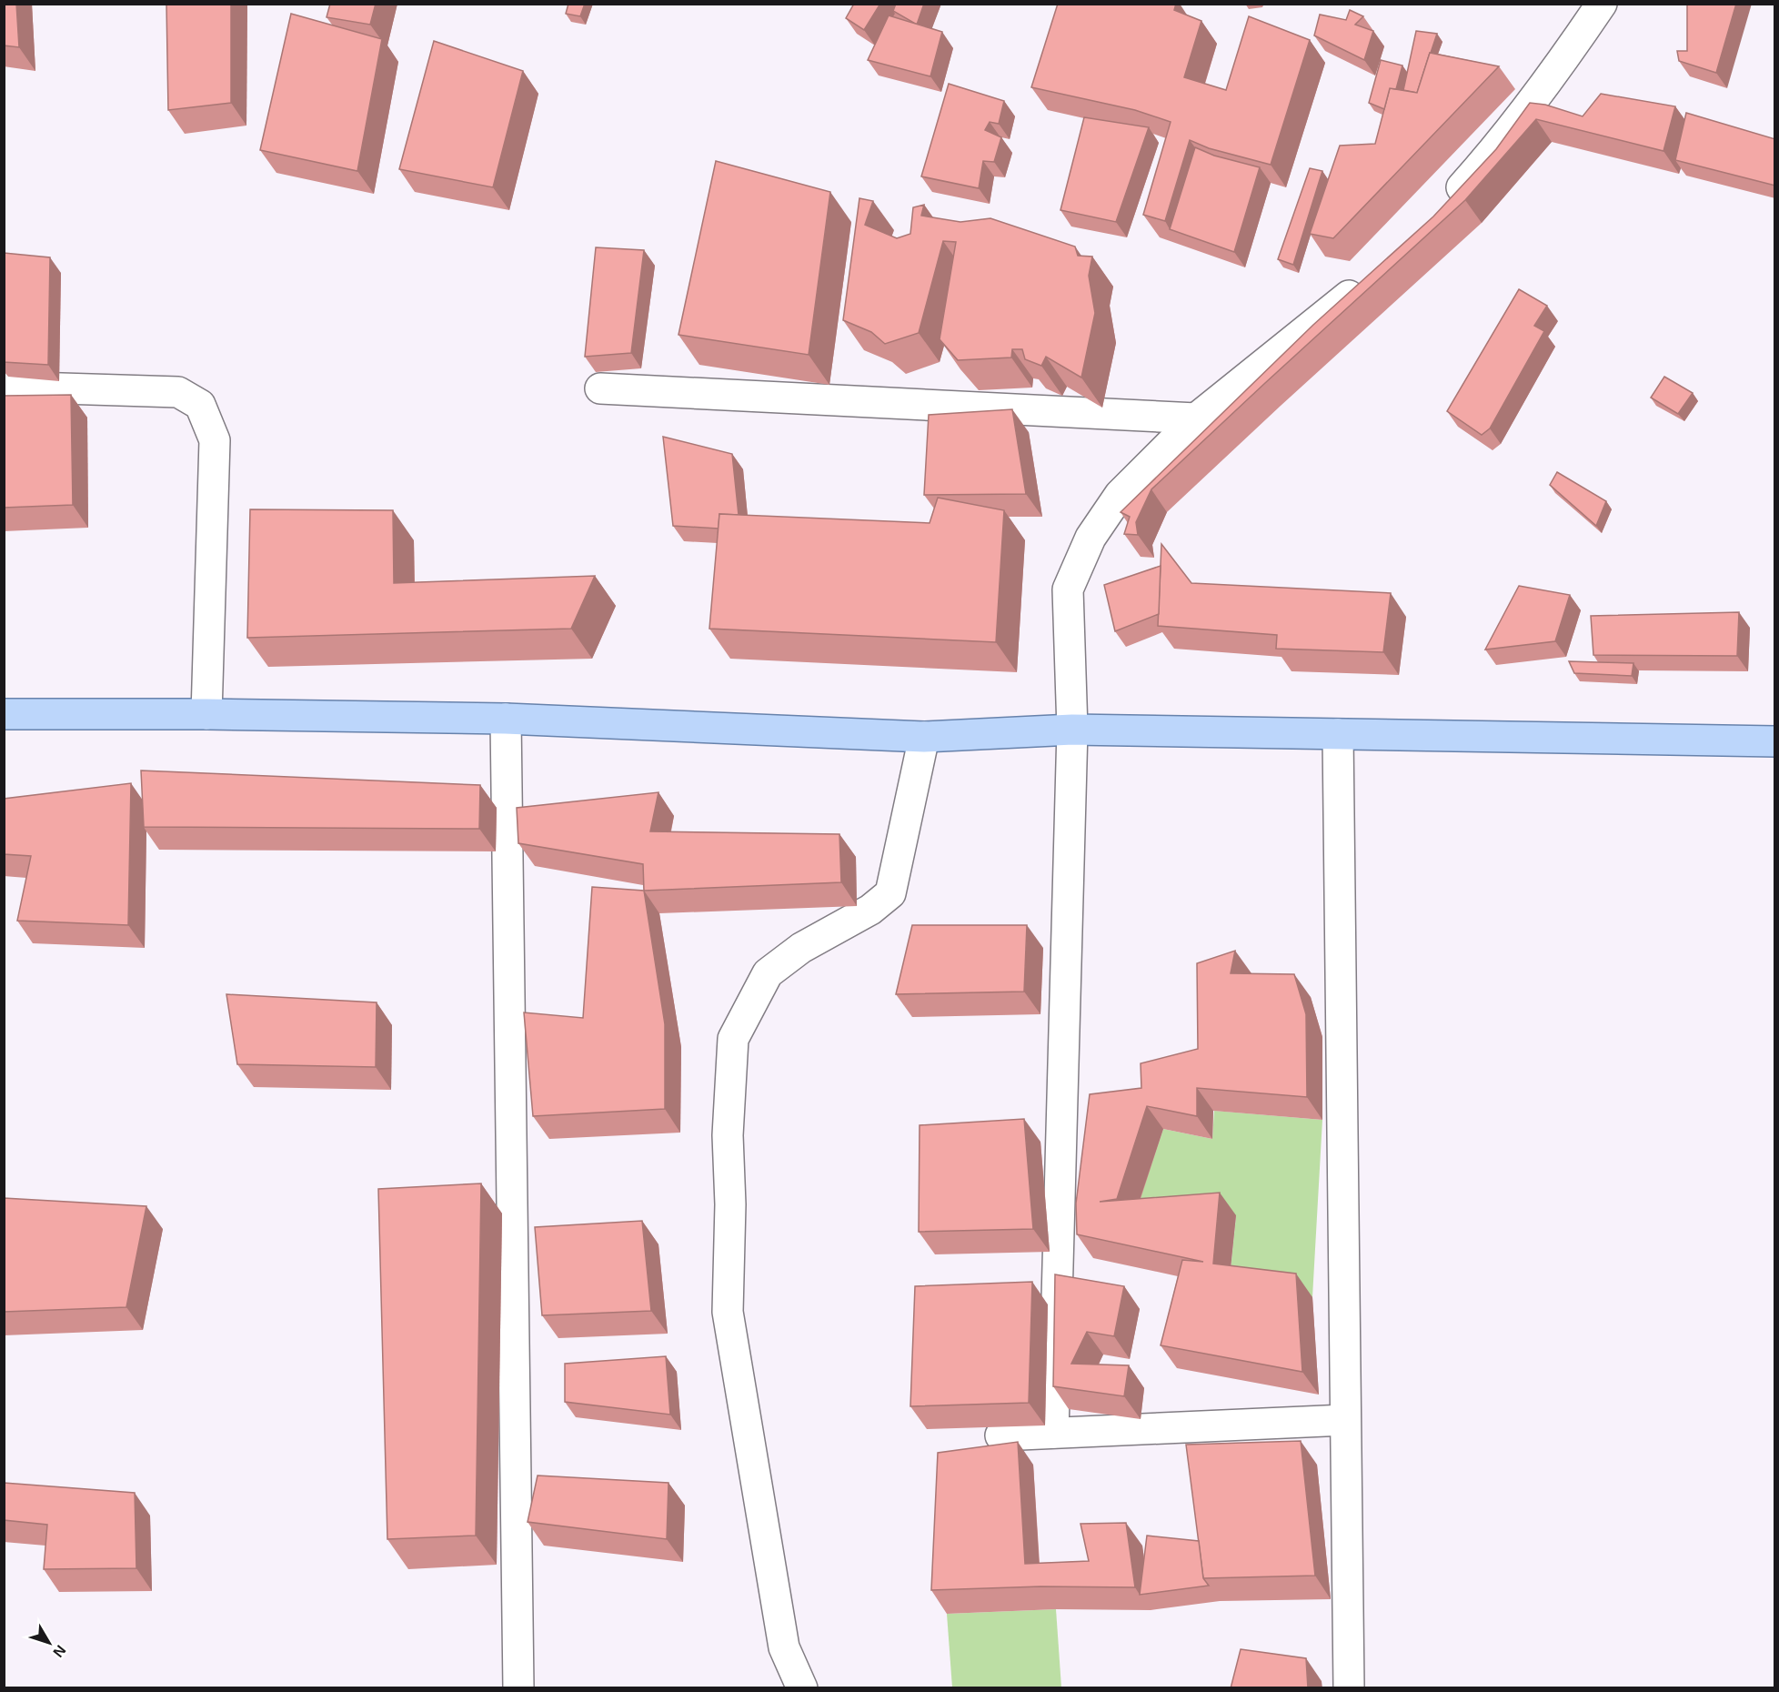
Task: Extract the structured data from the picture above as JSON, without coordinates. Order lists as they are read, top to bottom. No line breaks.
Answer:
{"north":"bottom right"}
